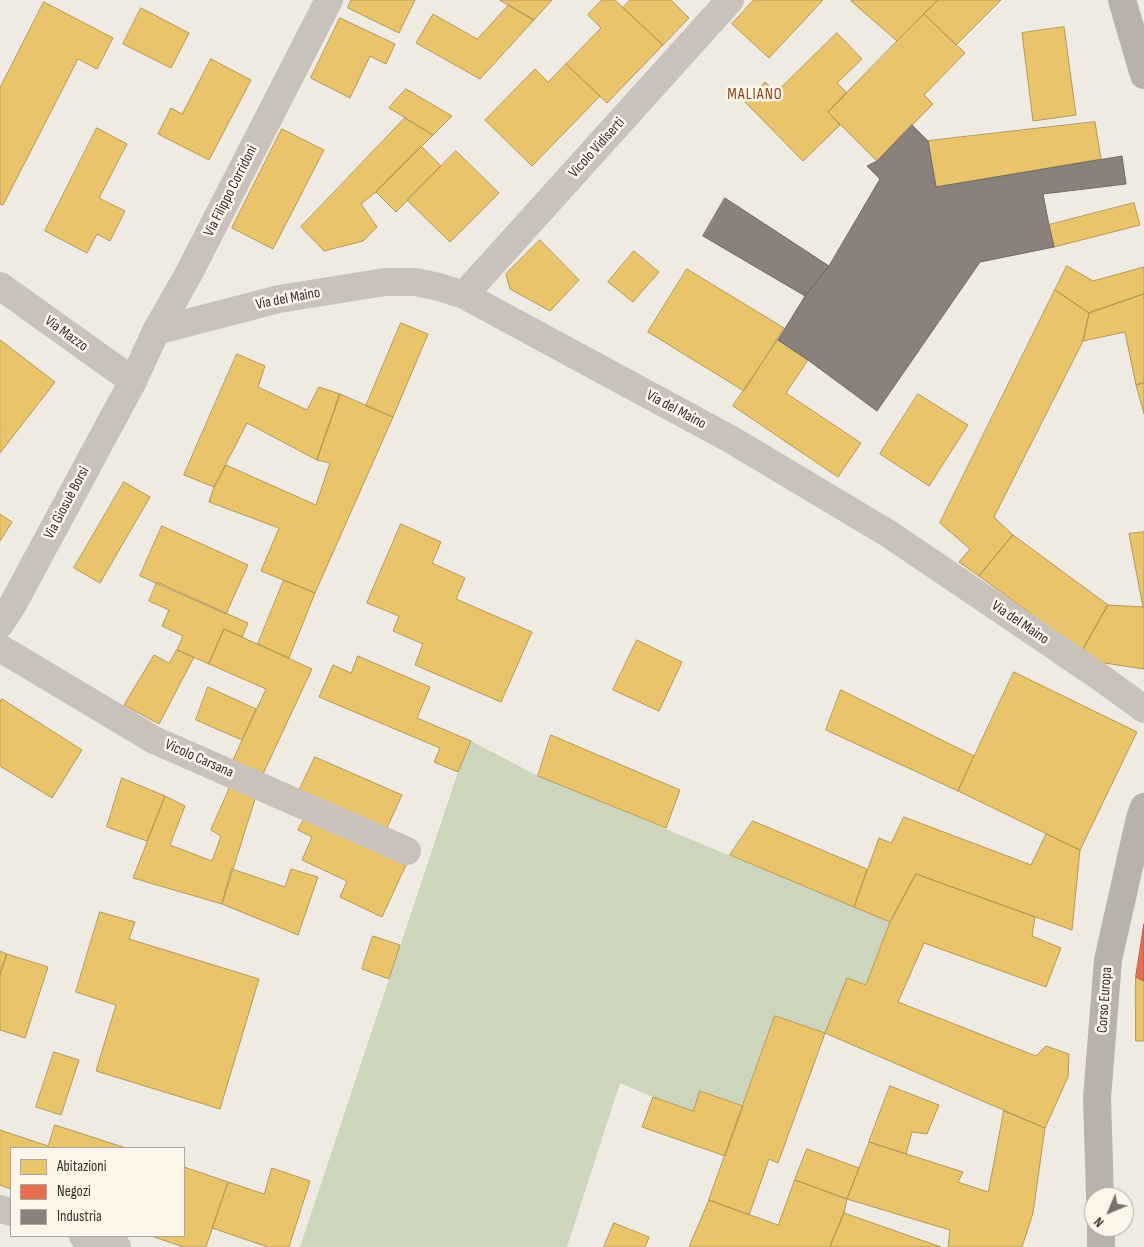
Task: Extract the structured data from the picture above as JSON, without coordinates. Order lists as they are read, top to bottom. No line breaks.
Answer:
{"streets":{"main road":["Corso Europa"],"street":["Vicolo Vidiserti","Via Filippo Corridoni","Via del Maino","Via Mazzo","Via Giosuè Borsi","Vicolo Carsana"]},"crossings":[["Vicolo Vidiserti","Via del Maino"],["Via Filippo Corridoni","Via del Maino"],["Via Filippo Corridoni","Via Mazzo"],["Via Filippo Corridoni","Via Giosuè Borsi"],["Via Mazzo","Via Giosuè Borsi"]],"districts":["MALIANO"],"legend":["Abitazioni","Negozi","Industria"],"north":"bottom left"}
